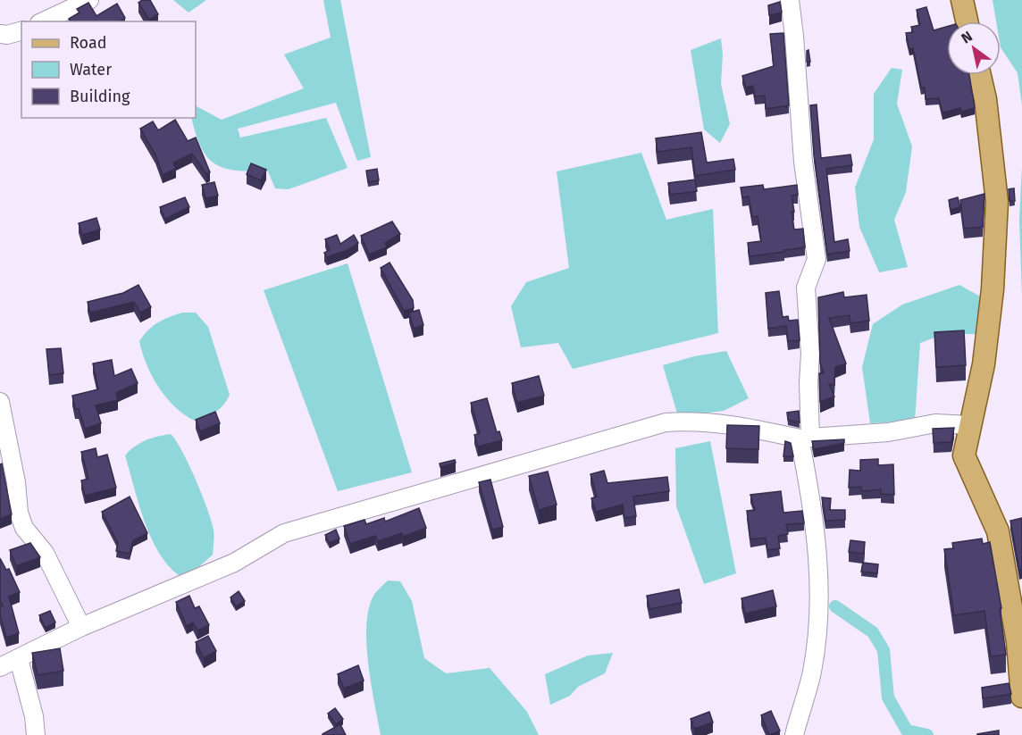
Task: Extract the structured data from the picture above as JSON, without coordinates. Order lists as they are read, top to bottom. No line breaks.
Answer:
{"legend":["Road","Water","Building"],"north":"top left"}
